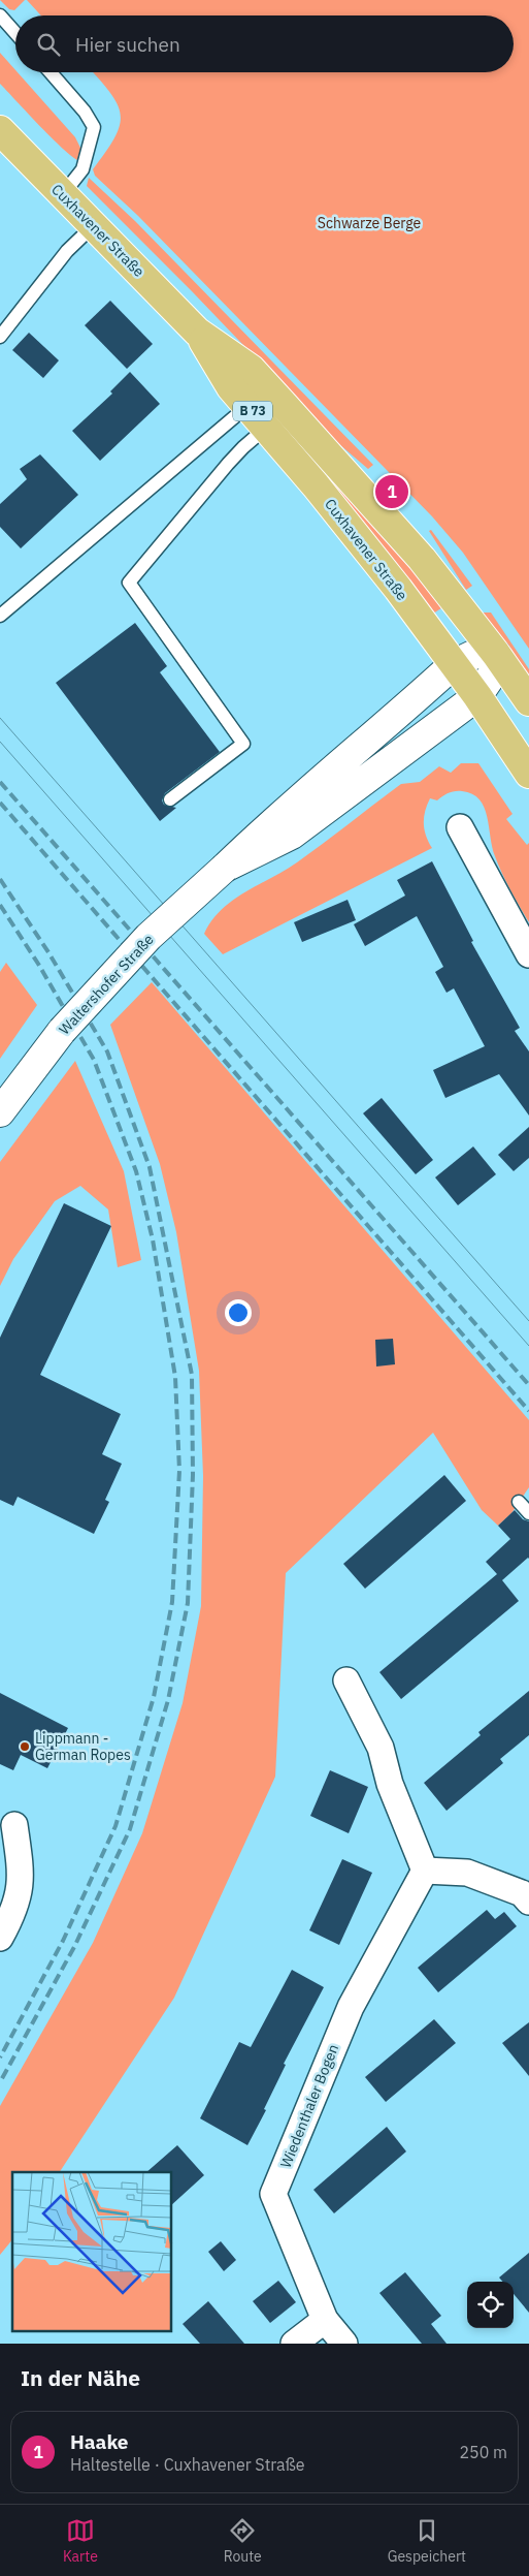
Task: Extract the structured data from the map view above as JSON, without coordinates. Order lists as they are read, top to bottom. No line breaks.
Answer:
{"streets":{"main road":["Cuxhavener Straße","B 73","Waltershofer Straße"],"street":["Wiedenthaler Bogen"]},"crossings":[["Cuxhavener Straße","Waltershofer Straße"]],"parks":["Schwarze Berge"],"places":["Lippmann - German Ropes"],"page":{"search":"Hier suchen","pins":"1","heading":"In der Nähe","list":[{"mark":"1","name":"Haake","note":"Haltestelle · Cuxhavener Straße","value":"250 m"}],"nav":["Karte","Route","Gespeichert"]}}
